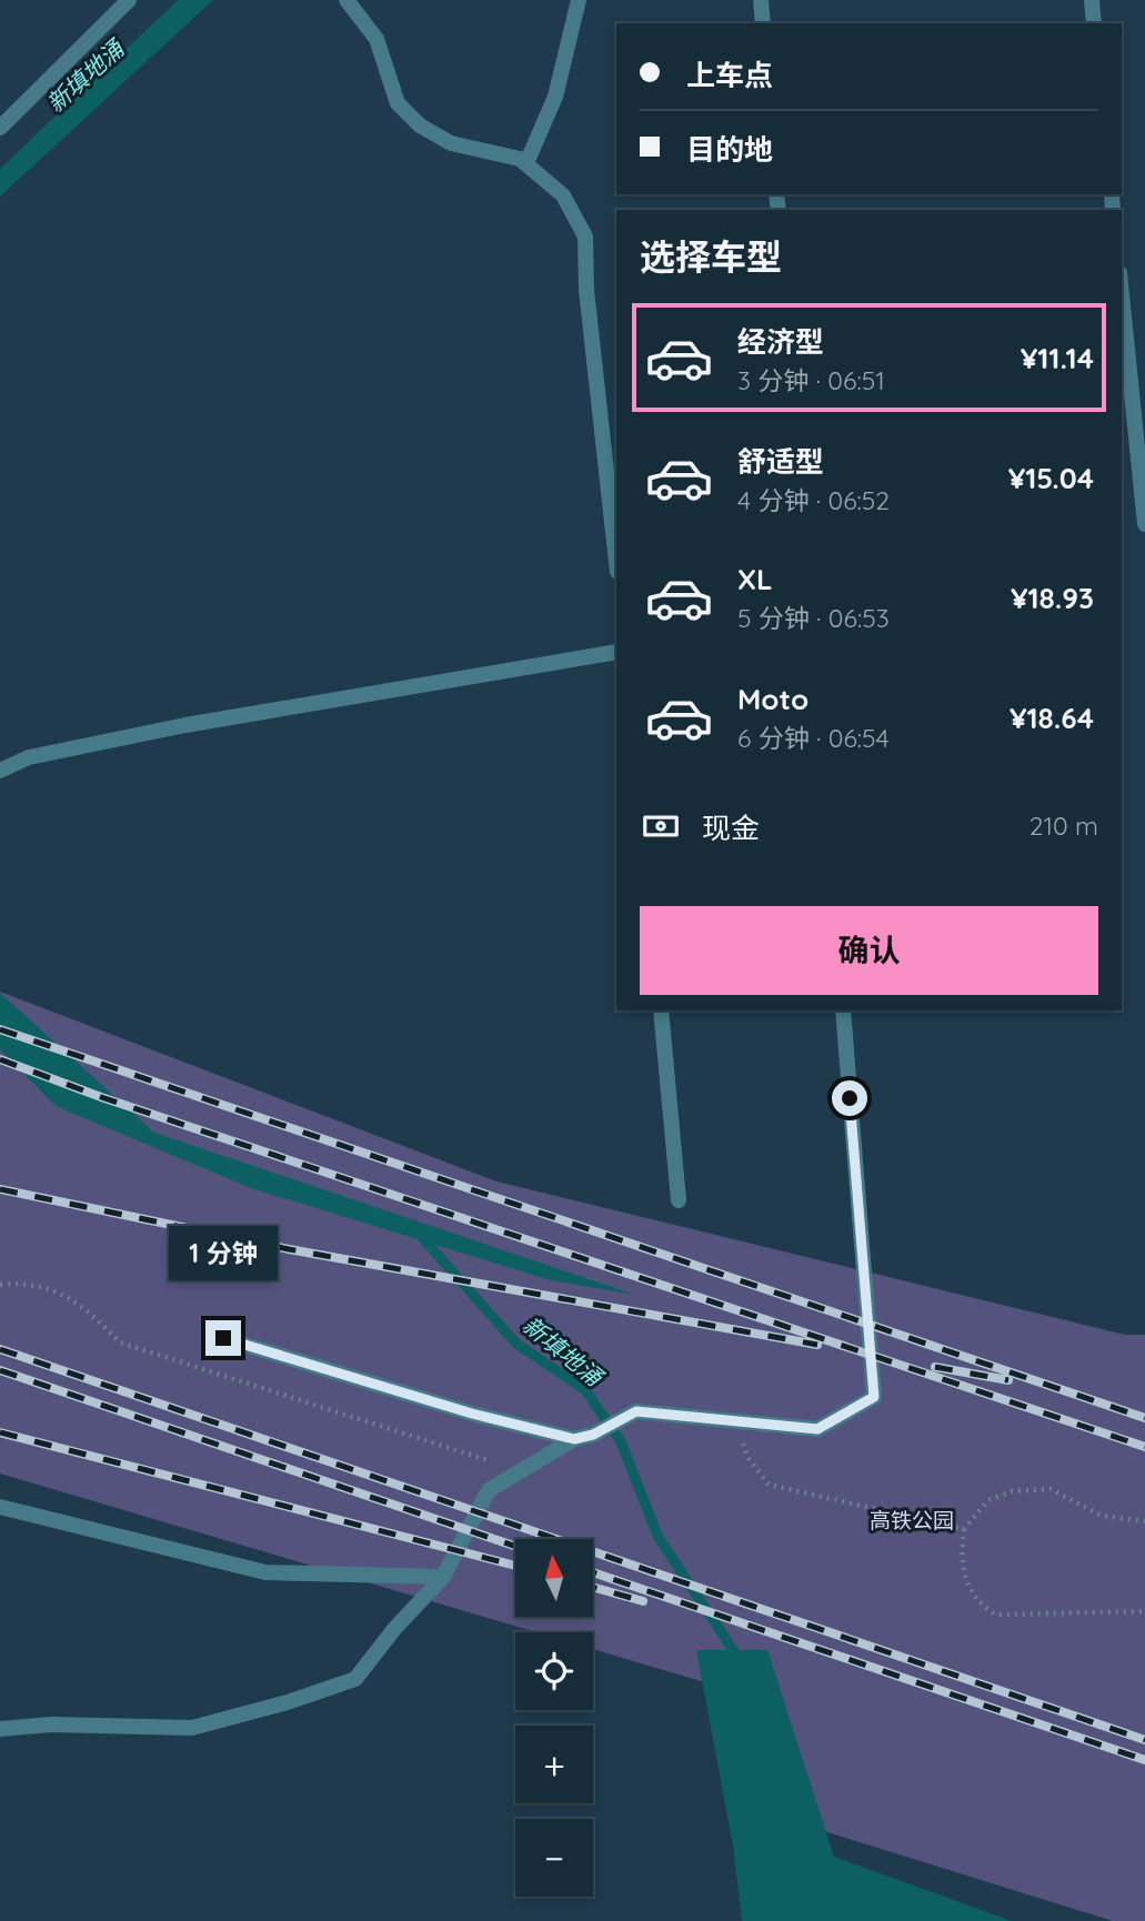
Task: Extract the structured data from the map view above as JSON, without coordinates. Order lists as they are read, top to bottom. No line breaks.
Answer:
{"water":["新填地涌"],"parks":["高铁公园"],"north":"top","page":{"banner":["上车点","目的地"],"heading":"选择车型","list":[{"name":"经济型","note":"3 分钟 · 06:51","value":"¥11.14"},{"name":"舒适型","note":"4 分钟 · 06:52","value":"¥15.04"},{"name":"XL","note":"5 分钟 · 06:53","value":"¥18.93"},{"name":"Moto","note":"6 分钟 · 06:54","value":"¥18.64"}],"pay":["现金","210 m"],"buttons":"确认","bubble":"1 分钟","map_buttons":["+","−"]}}
